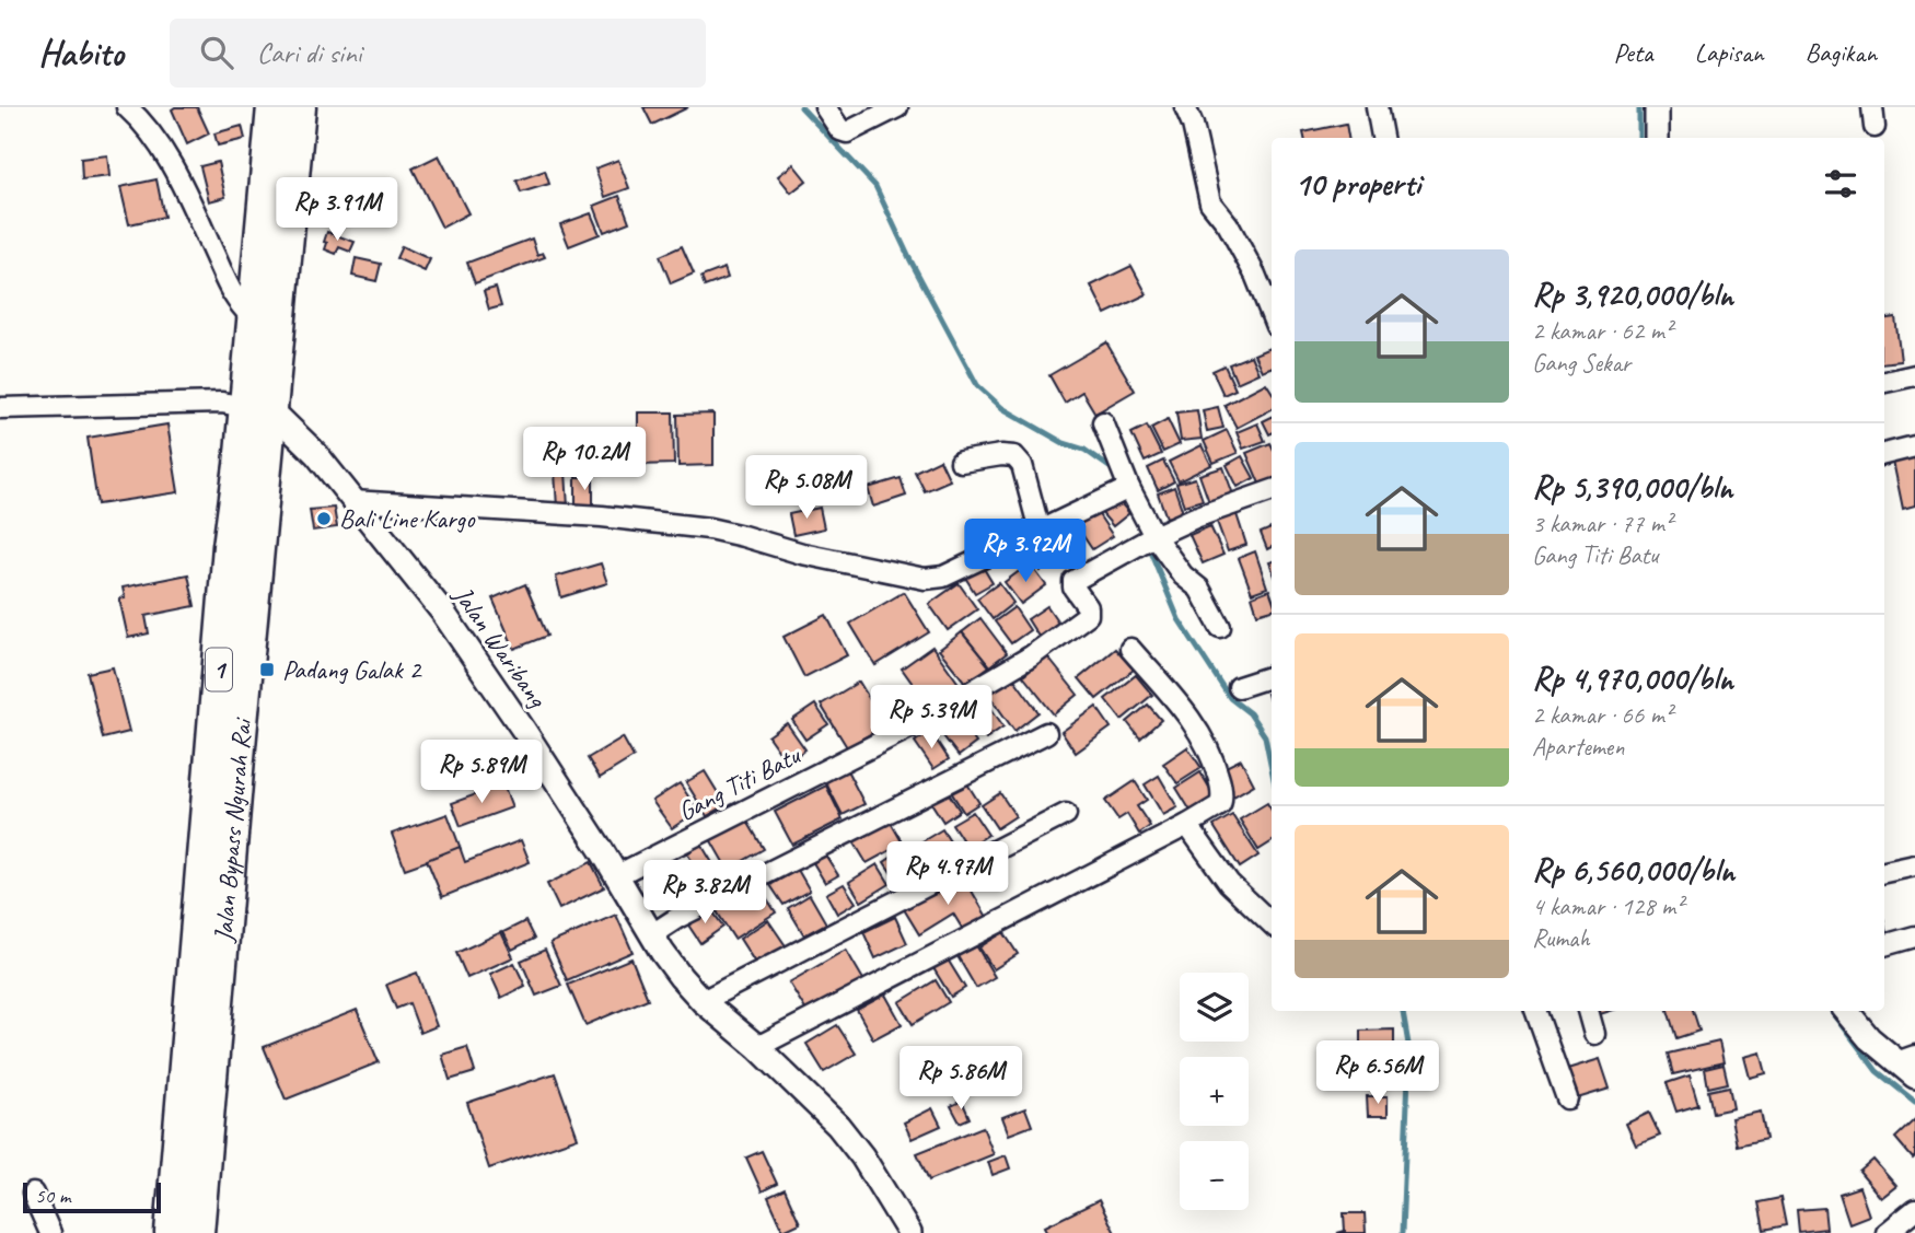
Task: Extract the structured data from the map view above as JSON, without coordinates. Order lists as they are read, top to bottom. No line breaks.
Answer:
{"streets":{"highway":["1","Jalan Bypass Ngurah Rai"],"street":["Jalan Waribang","Gang Titi Batu"]},"crossings":[["Jalan Waribang","Gang Titi Batu"],["Jalan Waribang","Jalan Bypass Ngurah Rai"]],"places":{"other":["Bali Line Kargo"],"transit":["Padang Galak 2"]},"scale_bar":"50 m","page":{"header":"Habito","search":"Cari di sini","nav":["Peta","Lapisan","Bagikan"],"heading":"10 properti","price":["Rp 3.91M","Rp 10.2M","Rp 5.08M","Rp 3.92M","Rp 5.39M","Rp 5.89M","Rp 4.97M","Rp 3.82M","Rp 6.56M","Rp 5.86M"],"list":[{"name":"Rp 3,920,000/bln","note":"2 kamar · 62 m² · Gang Sekar"},{"name":"Rp 5,390,000/bln","note":"3 kamar · 77 m² · Gang Titi Batu"},{"name":"Rp 4,970,000/bln","note":"2 kamar · 66 m² · Apartemen"},{"name":"Rp 6,560,000/bln","note":"4 kamar · 128 m² · Rumah"}],"map_buttons":["+","−"],"scale":"50 m"}}
